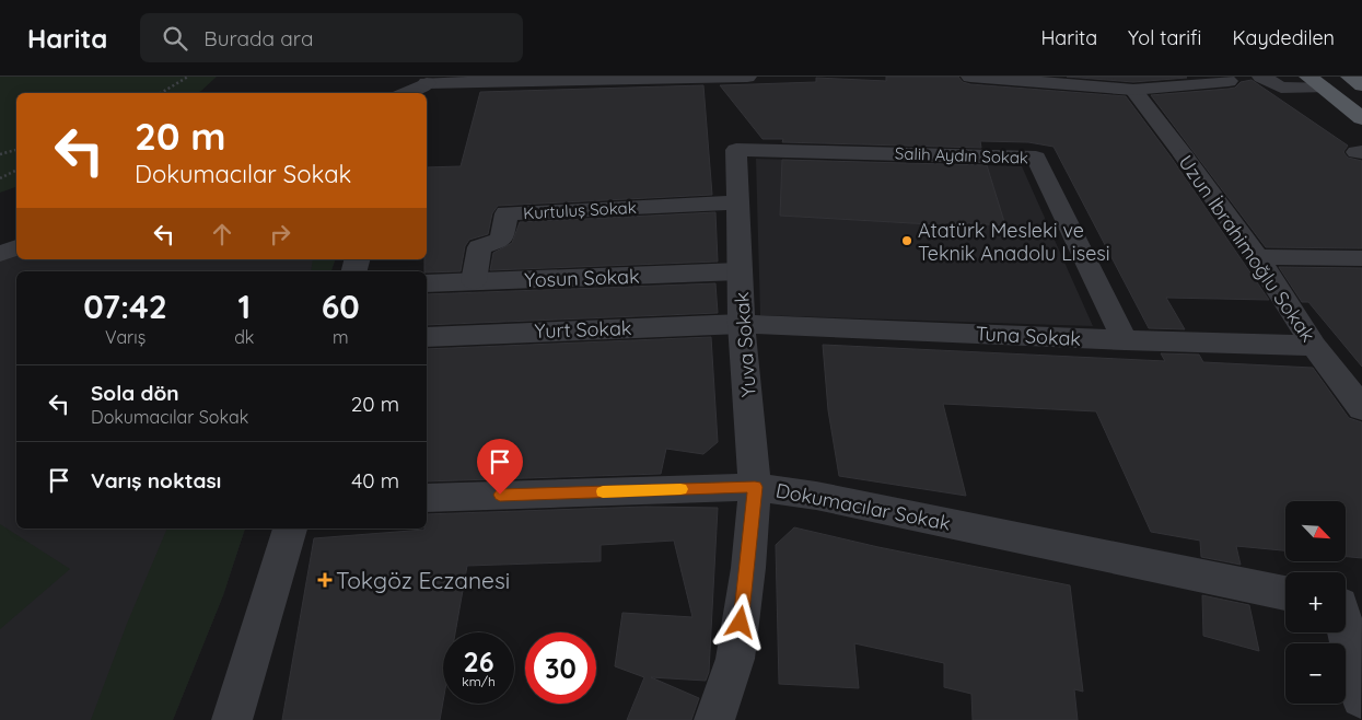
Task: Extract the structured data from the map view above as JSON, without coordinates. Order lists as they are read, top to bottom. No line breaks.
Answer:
{"streets":{"street":["Salih Aydın Sokak","Kurtuluş Sokak","Uzun İbrahimoğlu Sokak","Yosun Sokak","Yurt Sokak","Tuna Sokak","Yuva Sokak","Dokumacılar Sokak"]},"crossings":[["Salih Aydın Sokak","Kurtuluş Sokak"],["Salih Aydın Sokak","Tuna Sokak"],["Salih Aydın Sokak","Yuva Sokak"],["Kurtuluş Sokak","Yosun Sokak"],["Kurtuluş Sokak","Yuva Sokak"],["Uzun İbrahimoğlu Sokak","Tuna Sokak"],["Yosun Sokak","Yuva Sokak"],["Yurt Sokak","Tuna Sokak"],["Yurt Sokak","Yuva Sokak"],["Tuna Sokak","Yuva Sokak"],["Yuva Sokak","Dokumacılar Sokak"]],"places":{"other":["Atatürk Mesleki ve Teknik Anadolu Lisesi"],"health":["Tokgöz Eczanesi"]},"north":"bottom right","page":{"header":"Harita","search":"Burada ara","nav":["Harita","Yol tarifi","Kaydedilen"],"turn":["20 m","Dokumacılar Sokak"],"eta":["07:42","Varış","1","dk","60","m"],"list":[{"name":"Sola dön","note":"Dokumacılar Sokak","value":"20 m"},{"name":"Varış noktası","value":"40 m"}],"map_buttons":["+","−"],"speed":"26 km/h","limit":"30"}}
